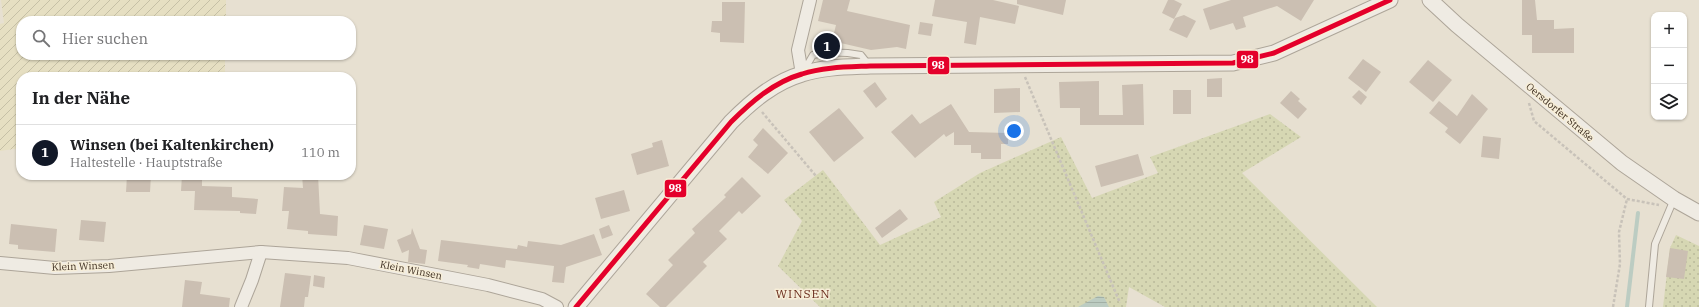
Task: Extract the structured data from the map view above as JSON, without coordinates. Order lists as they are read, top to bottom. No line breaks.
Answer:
{"streets":{"street":["Oersdorfer Straße","Klein Winsen"]},"districts":["WINSEN"],"lines":["transit line 98"],"page":{"map_buttons":["+","−"],"search":"Hier suchen","pins":"1","heading":"In der Nähe","list":[{"mark":"1","name":"Winsen (bei Kaltenkirchen)","note":"Haltestelle · Hauptstraße","value":"110 m"}]}}
